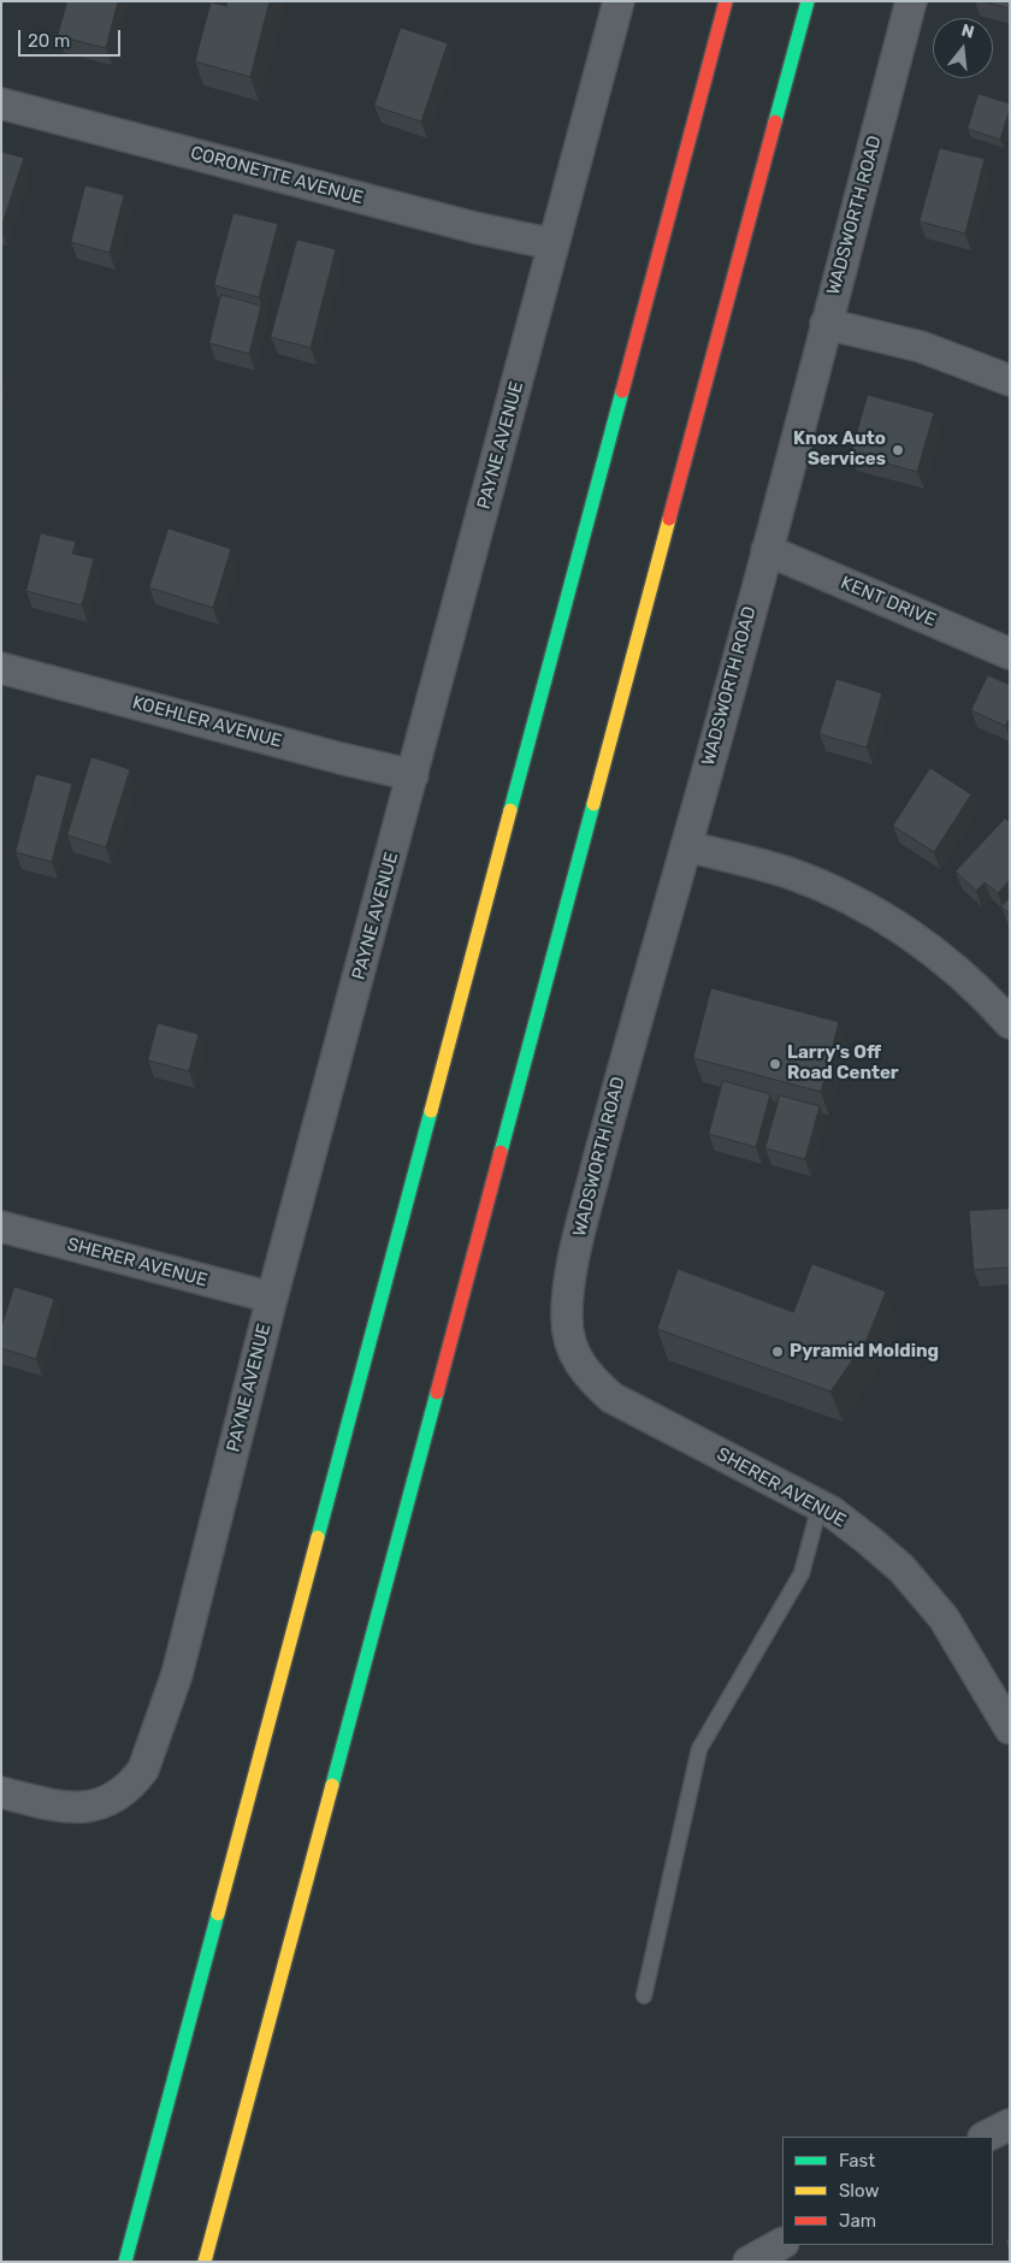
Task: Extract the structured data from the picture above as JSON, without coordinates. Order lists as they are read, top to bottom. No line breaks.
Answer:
{"streets":{"street":["CORONETTE AVENUE","WADSWORTH ROAD","PAYNE AVENUE","KENT DRIVE","KOEHLER AVENUE","SHERER AVENUE"]},"crossings":[["CORONETTE AVENUE","PAYNE AVENUE"],["WADSWORTH ROAD","KENT DRIVE"],["WADSWORTH ROAD","SHERER AVENUE"],["PAYNE AVENUE","KOEHLER AVENUE"],["PAYNE AVENUE","SHERER AVENUE"]],"places":["Knox Auto Services","Larry's Off Road Center","Pyramid Molding"],"legend":["Fast","Slow","Jam"],"scale_bar":"20 m","north":"top"}
